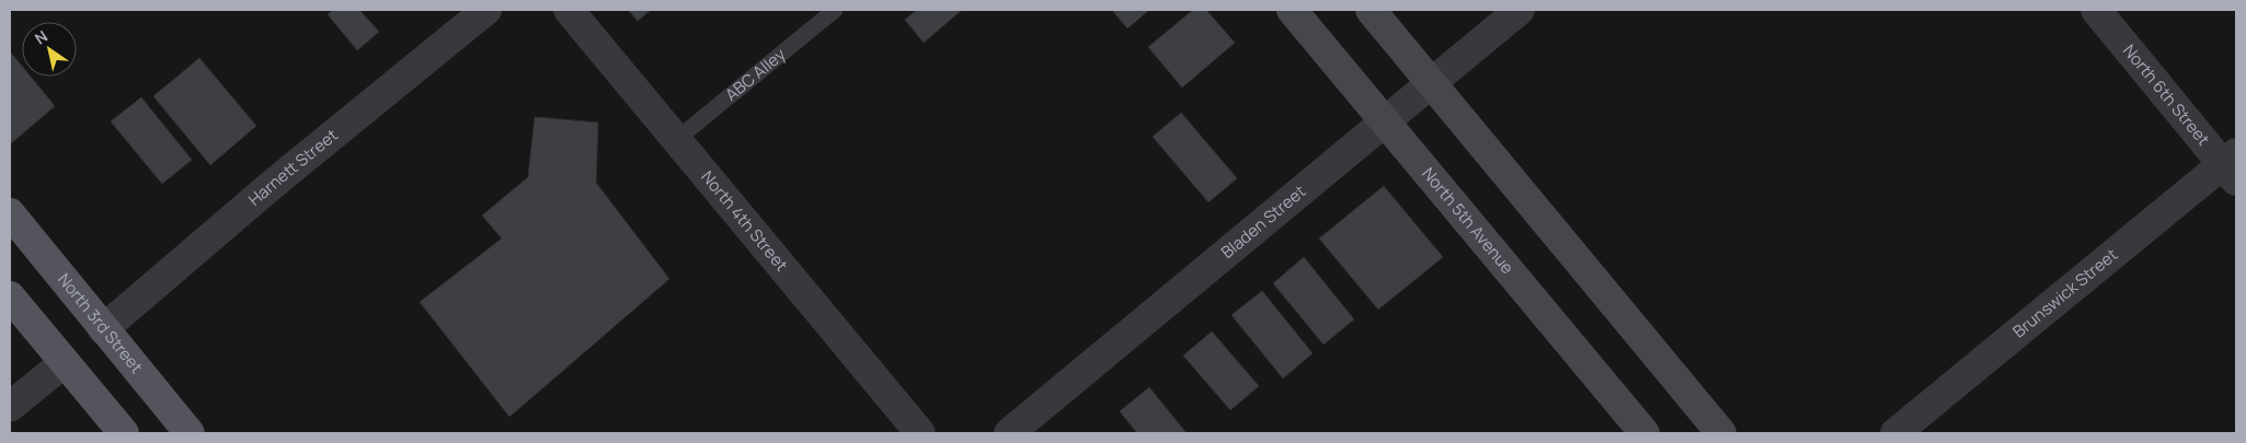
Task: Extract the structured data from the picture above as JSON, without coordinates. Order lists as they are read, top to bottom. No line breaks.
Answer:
{"streets":{"main road":["North 3rd Street"],"street":["North 6th Street","Harnett Street","Bladen Street","North 4th Street","North 5th Avenue","Brunswick Street"],"lane":["ABC Alley"]},"crossings":[["ABC Alley","North 4th Street"],["North 6th Street","Brunswick Street"],["Harnett Street","North 3rd Street"],["Bladen Street","North 5th Avenue"]],"north":"top left"}
